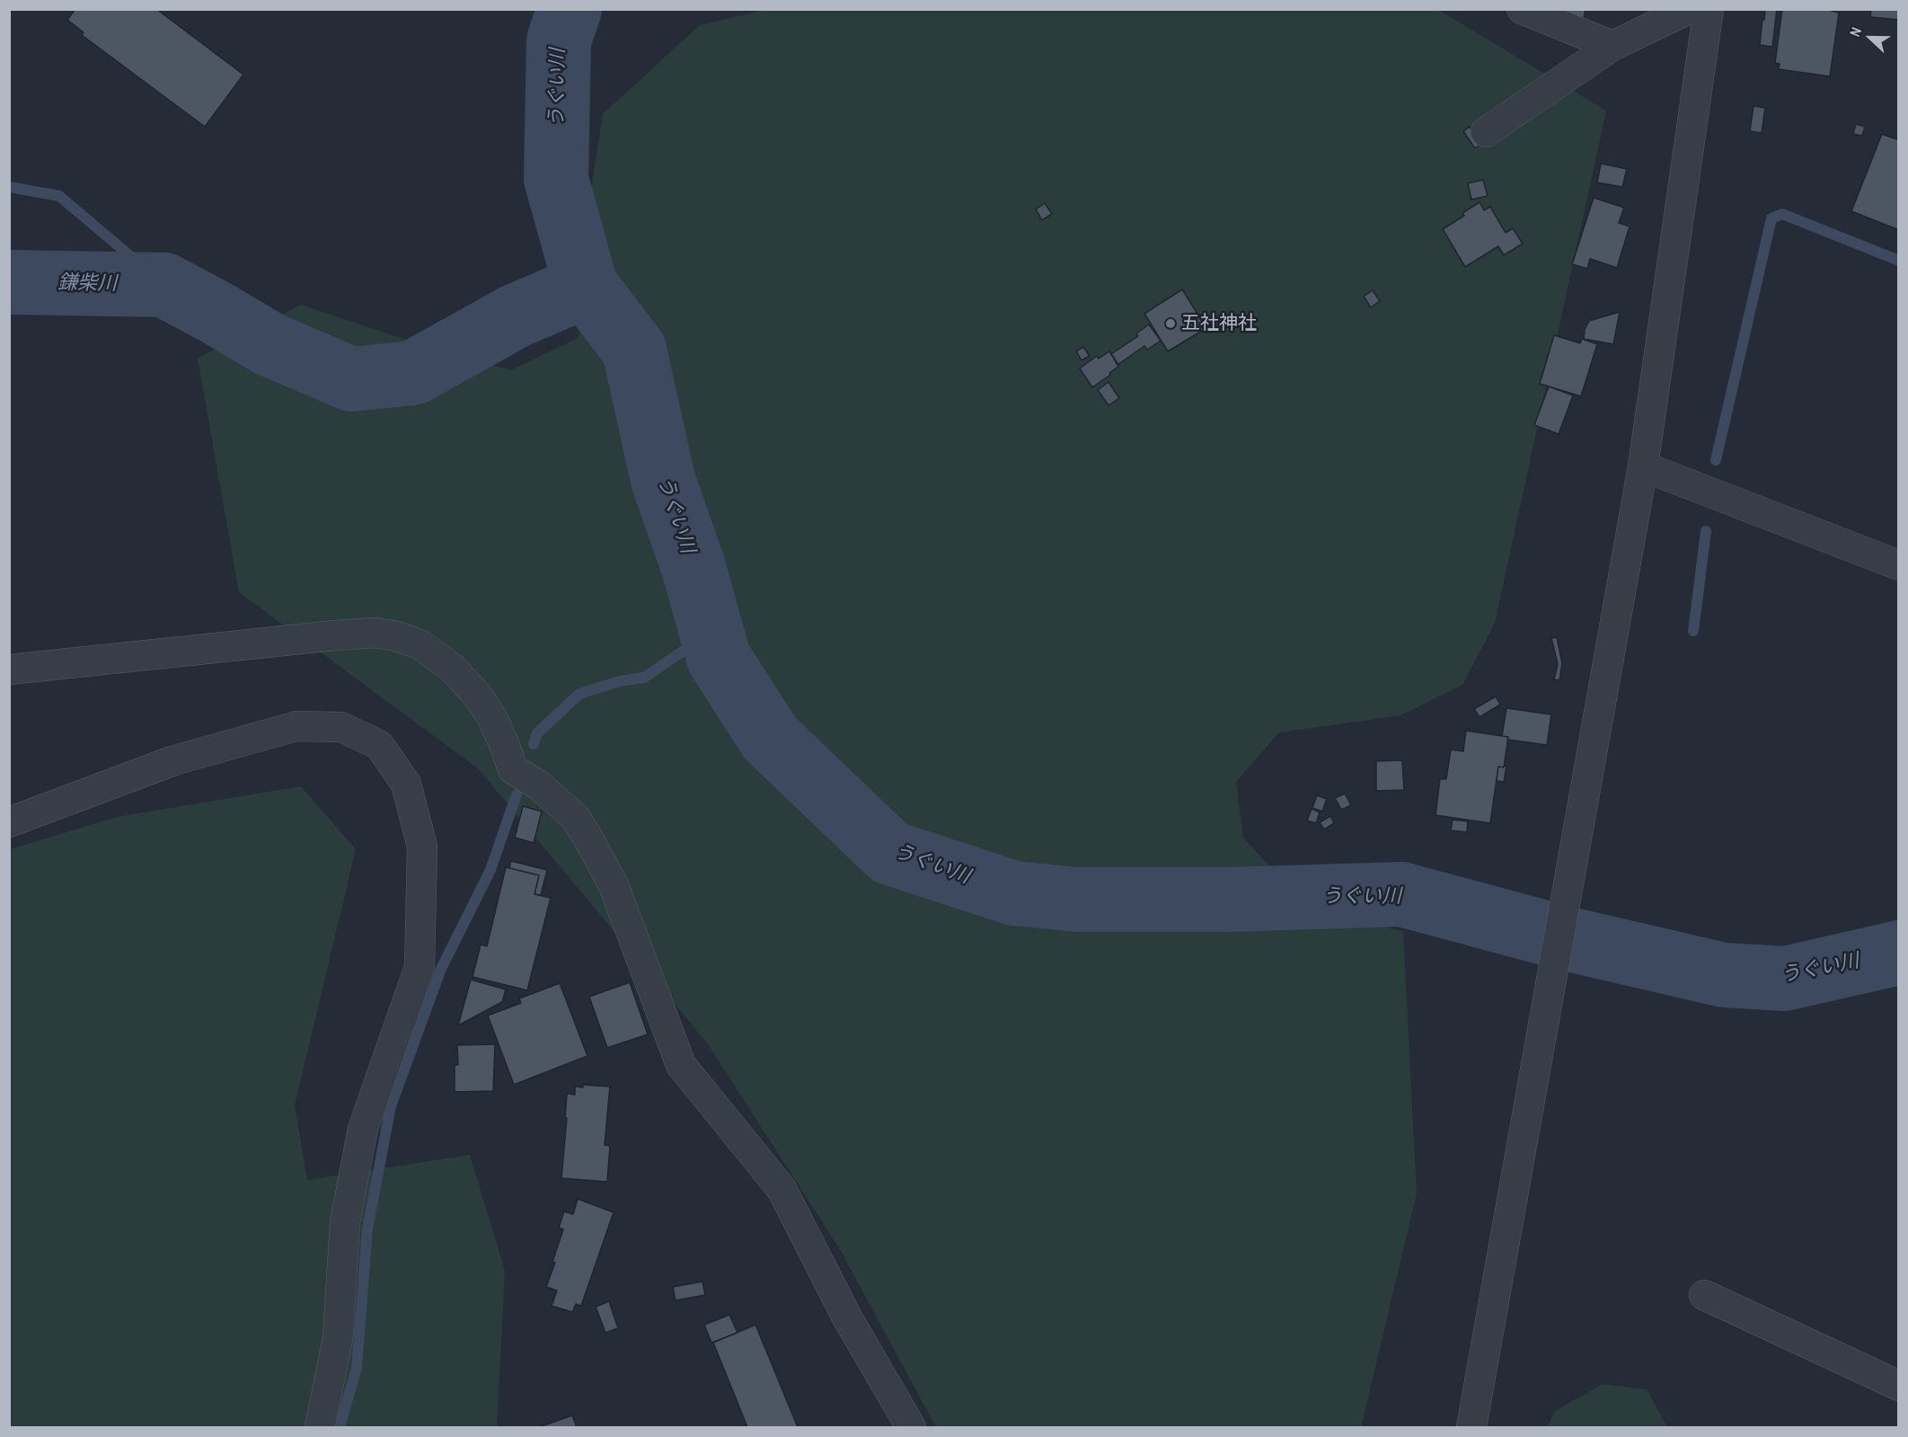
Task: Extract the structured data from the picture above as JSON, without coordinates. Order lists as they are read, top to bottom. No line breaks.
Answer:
{"water":["うぐい川","鎌柴川"],"places":["五社神社"],"north":"left"}
